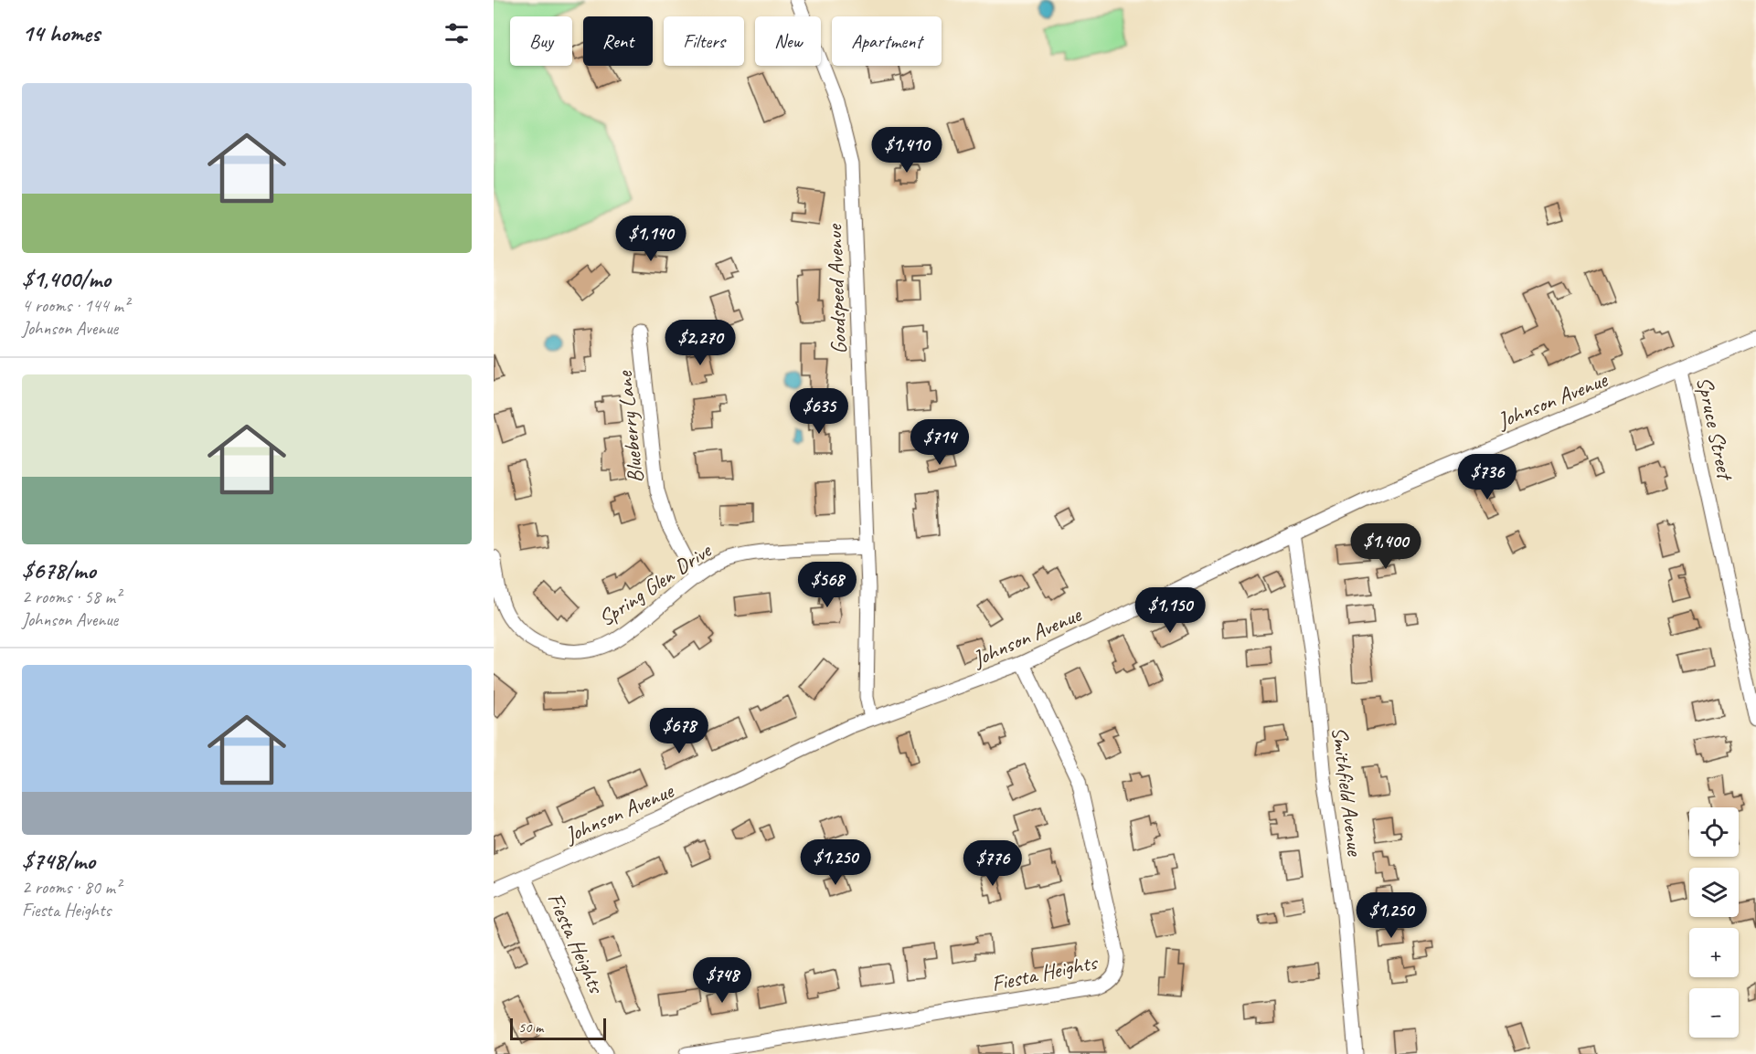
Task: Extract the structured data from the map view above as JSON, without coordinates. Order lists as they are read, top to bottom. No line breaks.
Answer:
{"streets":{"street":["Goodspeed Avenue","Johnson Avenue","Blueberry Lane","Spruce Street","Spring Glen Drive","Smithfield Avenue","Fiesta Heights"]},"crossings":[["Goodspeed Avenue","Johnson Avenue"],["Goodspeed Avenue","Spring Glen Drive"],["Johnson Avenue","Spruce Street"],["Johnson Avenue","Smithfield Avenue"],["Johnson Avenue","Fiesta Heights"],["Blueberry Lane","Spring Glen Drive"]],"scale_bar":"50 m","page":{"heading":"14 homes","chip":["Buy","Rent","Filters","New","Apartment"],"list":[{"name":"$1,400/mo","note":"4 rooms · 144 m² · Johnson Avenue"},{"name":"$678/mo","note":"2 rooms · 58 m² · Johnson Avenue"},{"name":"$748/mo","note":"2 rooms · 80 m² · Fiesta Heights"}],"price":["$1,410","$1,140","$2,270","$635","$714","$736","$1,400","$568","$1,150","$678","$1,250","$776","$1,250","$748"],"map_buttons":["+","−"],"scale":"50 m"}}
